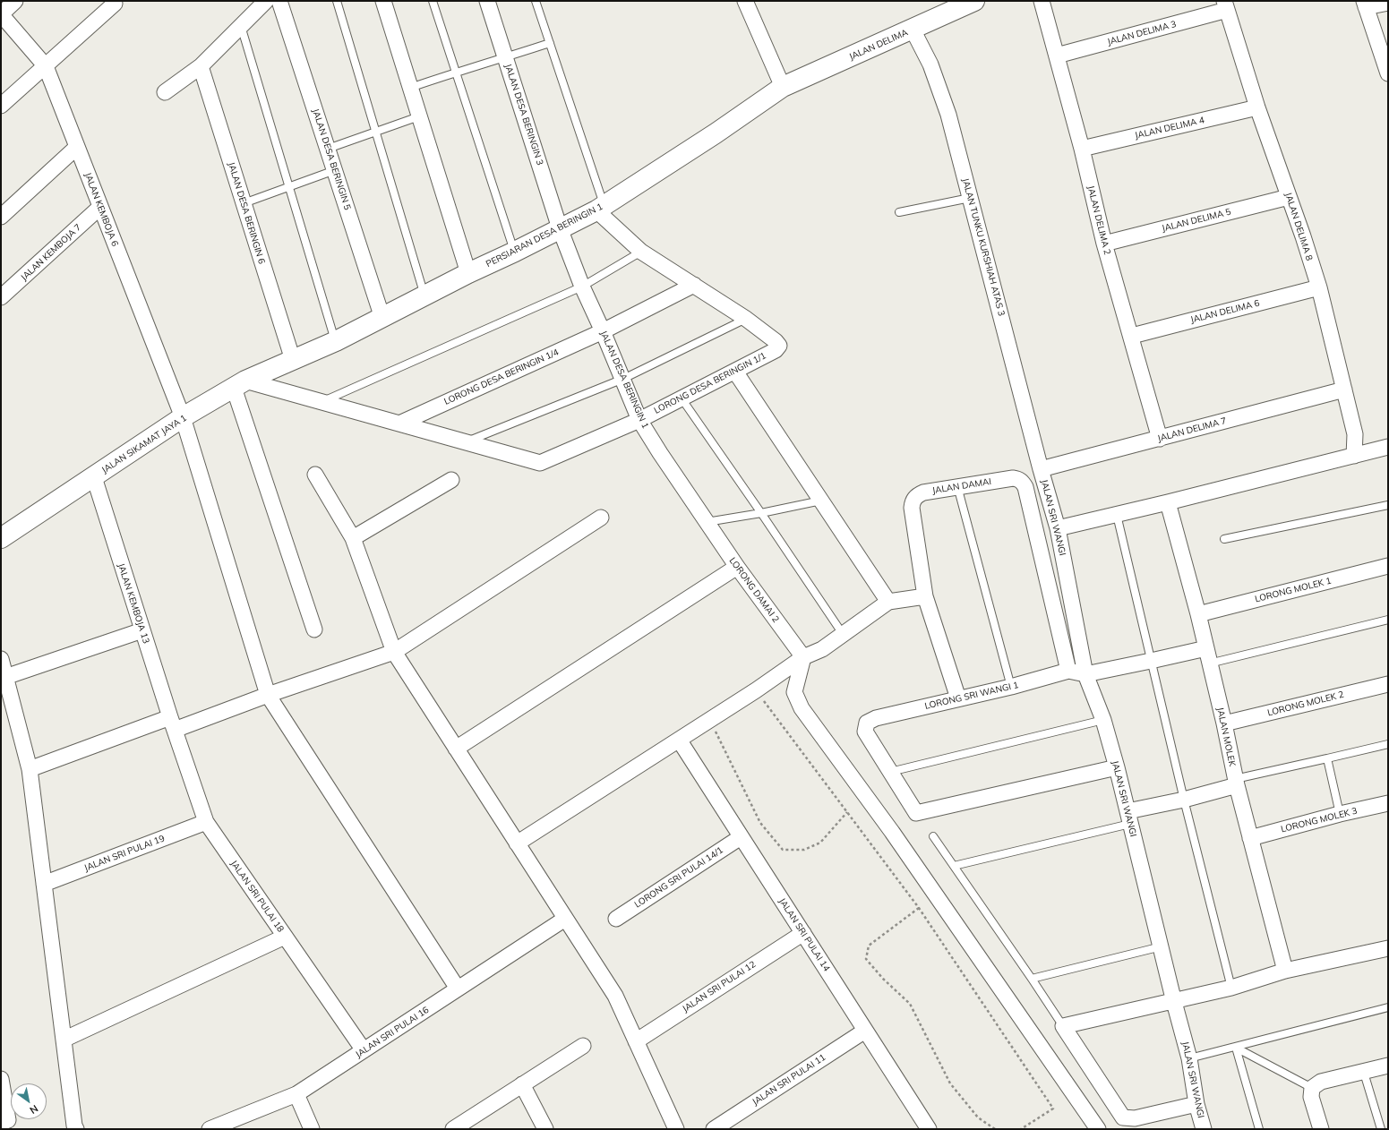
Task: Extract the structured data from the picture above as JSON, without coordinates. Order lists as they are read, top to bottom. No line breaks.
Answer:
{"streets":{"main road":["JALAN DELIMA","PERSIARAN DESA BERINGIN 1","JALAN SIKAMAT JAYA 1"],"street":["JALAN DELIMA 3","JALAN DESA BERINGIN 3","JALAN DELIMA 4","JALAN DESA BERINGIN 5","JALAN KEMBOJA 6","JALAN DESA BERINGIN 6","JALAN DELIMA 2","JALAN DELIMA 5","JALAN DELIMA 8","JALAN TUNKU KURSHIAH ATAS 3","JALAN KEMBOJA 7","JALAN DELIMA 6","LORONG DESA BERINGIN 1/4","JALAN DESA BERINGIN 1","LORONG DESA BERINGIN 1/1","JALAN DELIMA 7","JALAN DAMAI","JALAN SRI WANGI","LORONG DAMAI 2","LORONG MOLEK 1","JALAN KEMBOJA 13","LORONG SRI WANGI 1","LORONG MOLEK 2","JALAN MOLEK","LORONG MOLEK 3","JALAN SRI PULAI 19","LORONG SRI PULAI 14/1","JALAN SRI PULAI 18","JALAN SRI PULAI 14","JALAN SRI PULAI 12","JALAN SRI PULAI 16","JALAN SRI PULAI 11"]},"crossings":[["JALAN DELIMA 3","JALAN DELIMA 2"],["JALAN DELIMA 3","JALAN DELIMA 8"],["JALAN DELIMA","PERSIARAN DESA BERINGIN 1"],["JALAN DELIMA","JALAN TUNKU KURSHIAH ATAS 3"],["JALAN DESA BERINGIN 3","PERSIARAN DESA BERINGIN 1"],["JALAN DESA BERINGIN 3","JALAN DESA BERINGIN 1"],["JALAN DELIMA 4","JALAN DELIMA 2"],["JALAN DELIMA 4","JALAN DELIMA 8"],["JALAN DESA BERINGIN 5","PERSIARAN DESA BERINGIN 1"],["JALAN KEMBOJA 6","JALAN KEMBOJA 7"],["JALAN KEMBOJA 6","JALAN SIKAMAT JAYA 1"],["JALAN KEMBOJA 6","JALAN SRI PULAI 16"],["JALAN DESA BERINGIN 6","PERSIARAN DESA BERINGIN 1"],["JALAN DESA BERINGIN 6","JALAN SIKAMAT JAYA 1"],["JALAN DELIMA 2","JALAN DELIMA 5"],["JALAN DELIMA 2","JALAN DELIMA 6"],["JALAN DELIMA 2","JALAN DELIMA 7"],["JALAN DELIMA 5","JALAN DELIMA 8"],["JALAN DELIMA 8","JALAN DELIMA 6"],["JALAN DELIMA 8","JALAN DELIMA 7"],["PERSIARAN DESA BERINGIN 1","JALAN DESA BERINGIN 1"],["PERSIARAN DESA BERINGIN 1","JALAN SIKAMAT JAYA 1"],["JALAN TUNKU KURSHIAH ATAS 3","JALAN DELIMA 7"],["JALAN TUNKU KURSHIAH ATAS 3","JALAN SRI WANGI"],["LORONG DESA BERINGIN 1/4","JALAN DESA BERINGIN 1"],["LORONG DESA BERINGIN 1/4","LORONG DESA BERINGIN 1/1"],["JALAN DESA BERINGIN 1","LORONG DESA BERINGIN 1/1"],["JALAN DESA BERINGIN 1","LORONG DAMAI 2"],["LORONG DESA BERINGIN 1/1","JALAN SIKAMAT JAYA 1"],["JALAN DELIMA 7","JALAN SRI WANGI"],["JALAN SIKAMAT JAYA 1","JALAN KEMBOJA 13"],["JALAN DAMAI","LORONG SRI WANGI 1"],["JALAN SRI WANGI","LORONG SRI WANGI 1"],["LORONG MOLEK 1","JALAN MOLEK"],["JALAN KEMBOJA 13","JALAN SRI PULAI 18"],["LORONG MOLEK 2","JALAN MOLEK"],["JALAN MOLEK","LORONG MOLEK 3"],["JALAN SRI PULAI 19","JALAN SRI PULAI 18"],["LORONG SRI PULAI 14/1","JALAN SRI PULAI 14"],["JALAN SRI PULAI 18","JALAN SRI PULAI 16"],["JALAN SRI PULAI 14","JALAN SRI PULAI 12"],["JALAN SRI PULAI 14","JALAN SRI PULAI 11"]],"north":"bottom right"}
